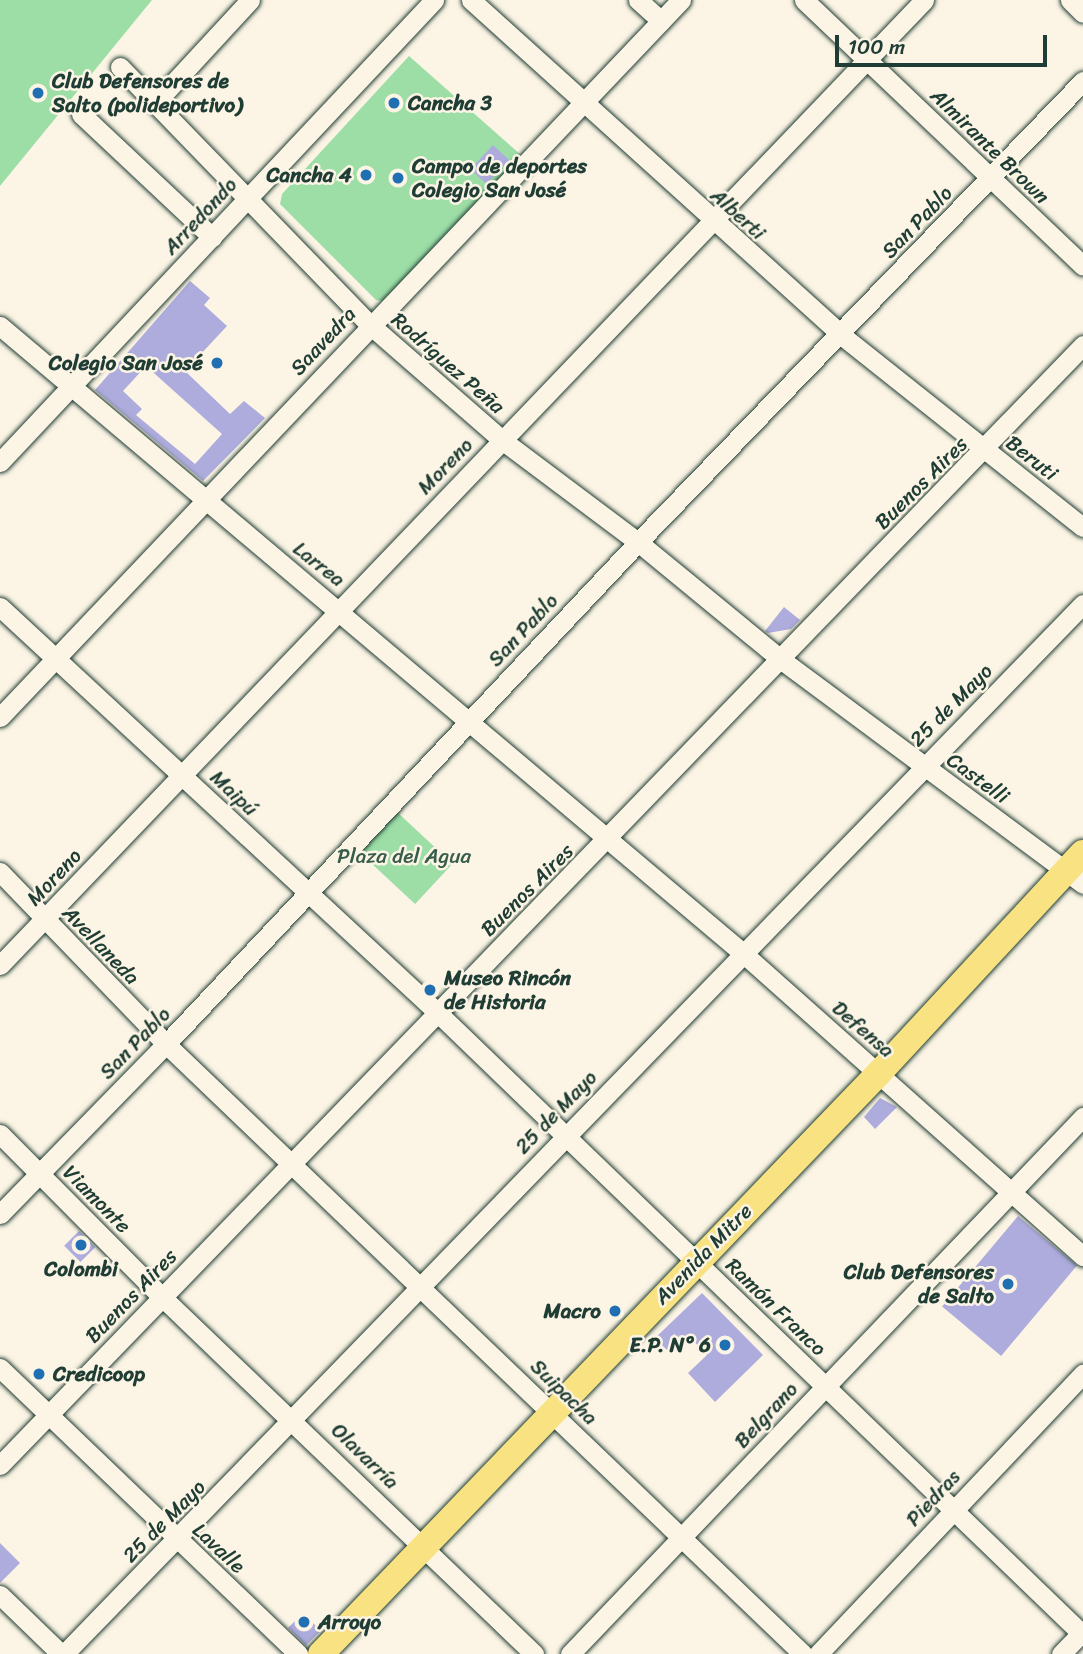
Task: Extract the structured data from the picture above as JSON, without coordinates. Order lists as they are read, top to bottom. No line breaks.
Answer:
{"streets":{"main road":["Avenida Mitre"],"street":["Almirante Brown","Alberti","Arredondo","San Pablo","Saavedra","Rodríguez Peña","Beruti","Moreno","Buenos Aires","Larrea","25 de Mayo","Castelli","Maipú","Avellaneda","Defensa","Viamonte","Ramón Franco","Suipacha","Belgrano","Olavarría","Piedras","Lavalle"]},"crossings":[["Almirante Brown","San Pablo"],["Almirante Brown","Moreno"],["Alberti","San Pablo"],["Alberti","Saavedra"],["Alberti","Beruti"],["Alberti","Moreno"],["Alberti","Buenos Aires"],["Arredondo","Rodríguez Peña"],["Arredondo","Larrea"],["San Pablo","Rodríguez Peña"],["San Pablo","Larrea"],["San Pablo","Maipú"],["San Pablo","Avellaneda"],["San Pablo","Viamonte"],["Saavedra","Rodríguez Peña"],["Saavedra","Larrea"],["Saavedra","Maipú"],["Rodríguez Peña","Moreno"],["Rodríguez Peña","Buenos Aires"],["Rodríguez Peña","Castelli"],["Beruti","Buenos Aires"],["Moreno","Larrea"],["Moreno","Maipú"],["Moreno","Avellaneda"],["Buenos Aires","Larrea"],["Buenos Aires","Castelli"],["Buenos Aires","Maipú"],["Buenos Aires","Avellaneda"],["Buenos Aires","Defensa"],["Buenos Aires","Viamonte"],["Buenos Aires","Ramón Franco"],["Buenos Aires","Suipacha"],["Buenos Aires","Olavarría"],["Buenos Aires","Lavalle"],["Larrea","Defensa"],["25 de Mayo","Castelli"],["25 de Mayo","Defensa"],["25 de Mayo","Ramón Franco"],["25 de Mayo","Suipacha"],["25 de Mayo","Olavarría"],["25 de Mayo","Lavalle"],["Castelli","Avenida Mitre"],["Maipú","Ramón Franco"],["Avellaneda","Suipacha"],["Defensa","Avenida Mitre"],["Defensa","Belgrano"],["Viamonte","Olavarría"],["Avenida Mitre","Ramón Franco"],["Avenida Mitre","Suipacha"],["Avenida Mitre","Olavarría"],["Ramón Franco","Belgrano"],["Ramón Franco","Piedras"],["Suipacha","Belgrano"]],"parks":["Plaza del Agua"],"places":["Club Defensores de Salto (polideportivo)","Cancha 3","Cancha 4","Campo de deportes Colegio San José","Colegio San José","Museo Rincón de Historia","Colombi","Club Defensores de Salto","Macro","E.P. N° 6","Credicoop","Arroyo"],"scale_bar":"100 m"}
